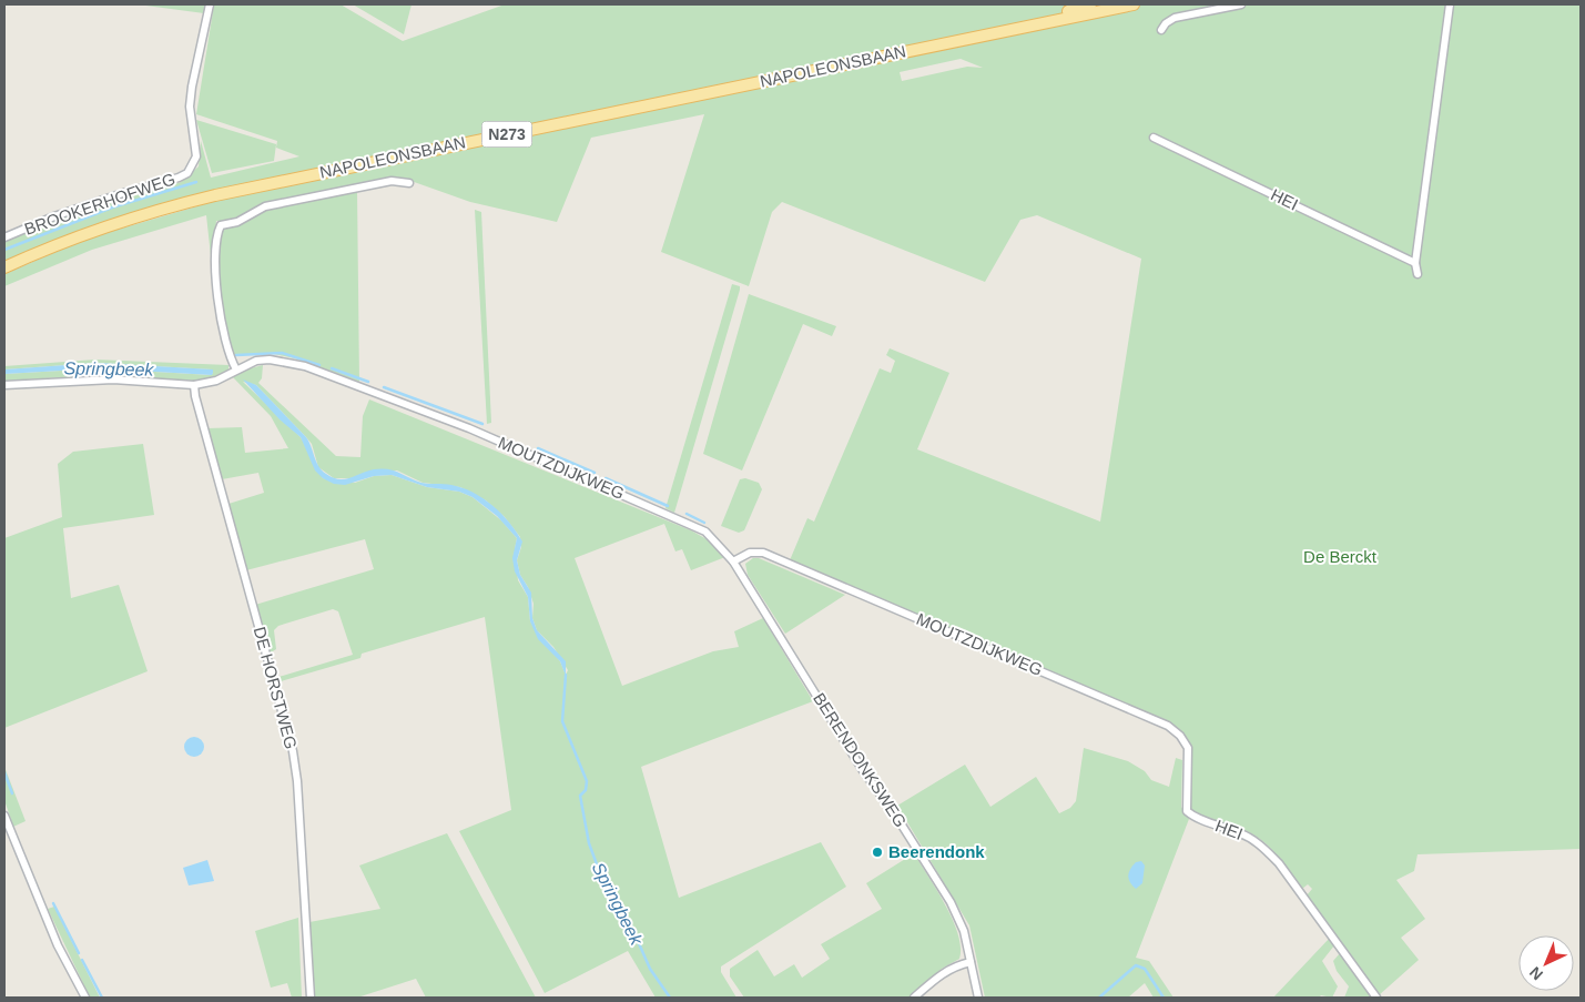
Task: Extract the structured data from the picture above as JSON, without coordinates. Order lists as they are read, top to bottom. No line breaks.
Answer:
{"streets":{"main road":["NAPOLEONSBAAN","N273"],"street":["HEI","BROOKERHOFWEG","MOUTZDIJKWEG","DE HORSTWEG","BERENDONKSWEG"]},"crossings":[["HEI","MOUTZDIJKWEG"],["MOUTZDIJKWEG","DE HORSTWEG"],["MOUTZDIJKWEG","BERENDONKSWEG"]],"water":["Springbeek"],"parks":["De Berckt"],"places":["Beerendonk"],"north":"bottom left"}
